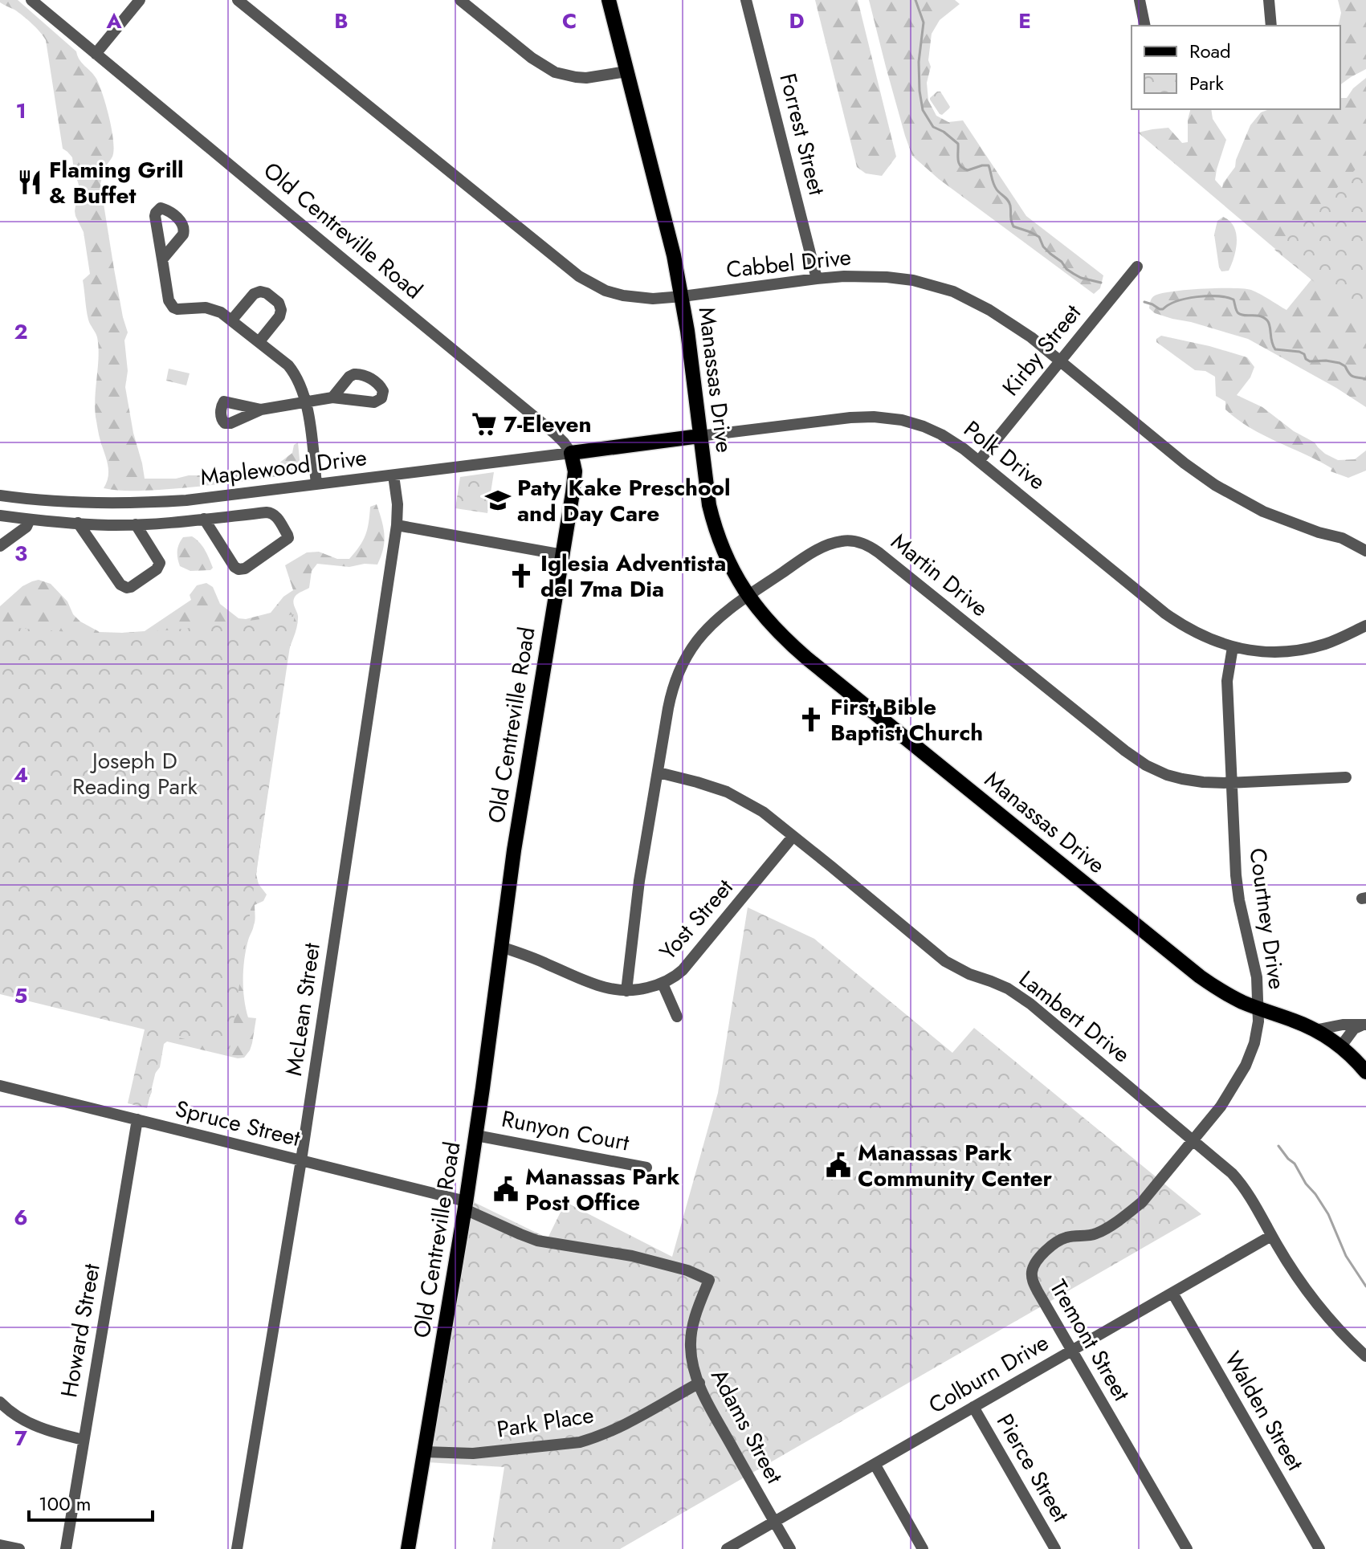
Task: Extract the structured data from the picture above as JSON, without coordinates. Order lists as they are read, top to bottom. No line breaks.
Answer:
{"streets":{"main road":["Old Centreville Road","Manassas Drive","Polk Drive"],"street":["Forrest Street","Cabbel Drive","Kirby Street","Maplewood Drive","Martin Drive","Courtney Drive","Yost Street","McLean Street","Lambert Drive","Spruce Street","Runyon Court","Howard Street","Tremont Street","Colburn Drive","Walden Street","Park Place","Adams Street","Pierce Street"]},"crossings":[["Forrest Street","Cabbel Drive"],["Old Centreville Road","Polk Drive"],["Old Centreville Road","Maplewood Drive"],["Old Centreville Road","Yost Street"],["Old Centreville Road","Spruce Street"],["Old Centreville Road","Runyon Court"],["Old Centreville Road","Park Place"],["Cabbel Drive","Kirby Street"],["Cabbel Drive","Manassas Drive"],["Kirby Street","Polk Drive"],["Manassas Drive","Polk Drive"],["Manassas Drive","Martin Drive"],["Manassas Drive","Courtney Drive"],["Polk Drive","Maplewood Drive"],["Polk Drive","Courtney Drive"],["Maplewood Drive","McLean Street"],["Martin Drive","Courtney Drive"],["Martin Drive","Yost Street"],["Martin Drive","Lambert Drive"],["Courtney Drive","Lambert Drive"],["Courtney Drive","Tremont Street"],["Yost Street","Lambert Drive"],["McLean Street","Spruce Street"],["Lambert Drive","Tremont Street"],["Lambert Drive","Colburn Drive"],["Spruce Street","Howard Street"],["Spruce Street","Adams Street"],["Tremont Street","Colburn Drive"],["Colburn Drive","Walden Street"],["Colburn Drive","Adams Street"],["Colburn Drive","Pierce Street"],["Park Place","Adams Street"]],"parks":["Joseph D Reading Park"],"places":{"restaurant":["Flaming Grill & Buffet"],"supermarket":["7-Eleven"],"school or university":["Paty Kake Preschool and Day Care"],"church":["Iglesia Adventista del 7ma Dia","First Bible Baptist Church"],"public building":["Manassas Park Community Center","Manassas Park Post Office"]},"legend":["Road","Park"],"scale_bar":"100 m","grid":{"columns":["A","B","C","D","E"],"rows":["1","2","3","4","5","6","7"]}}
